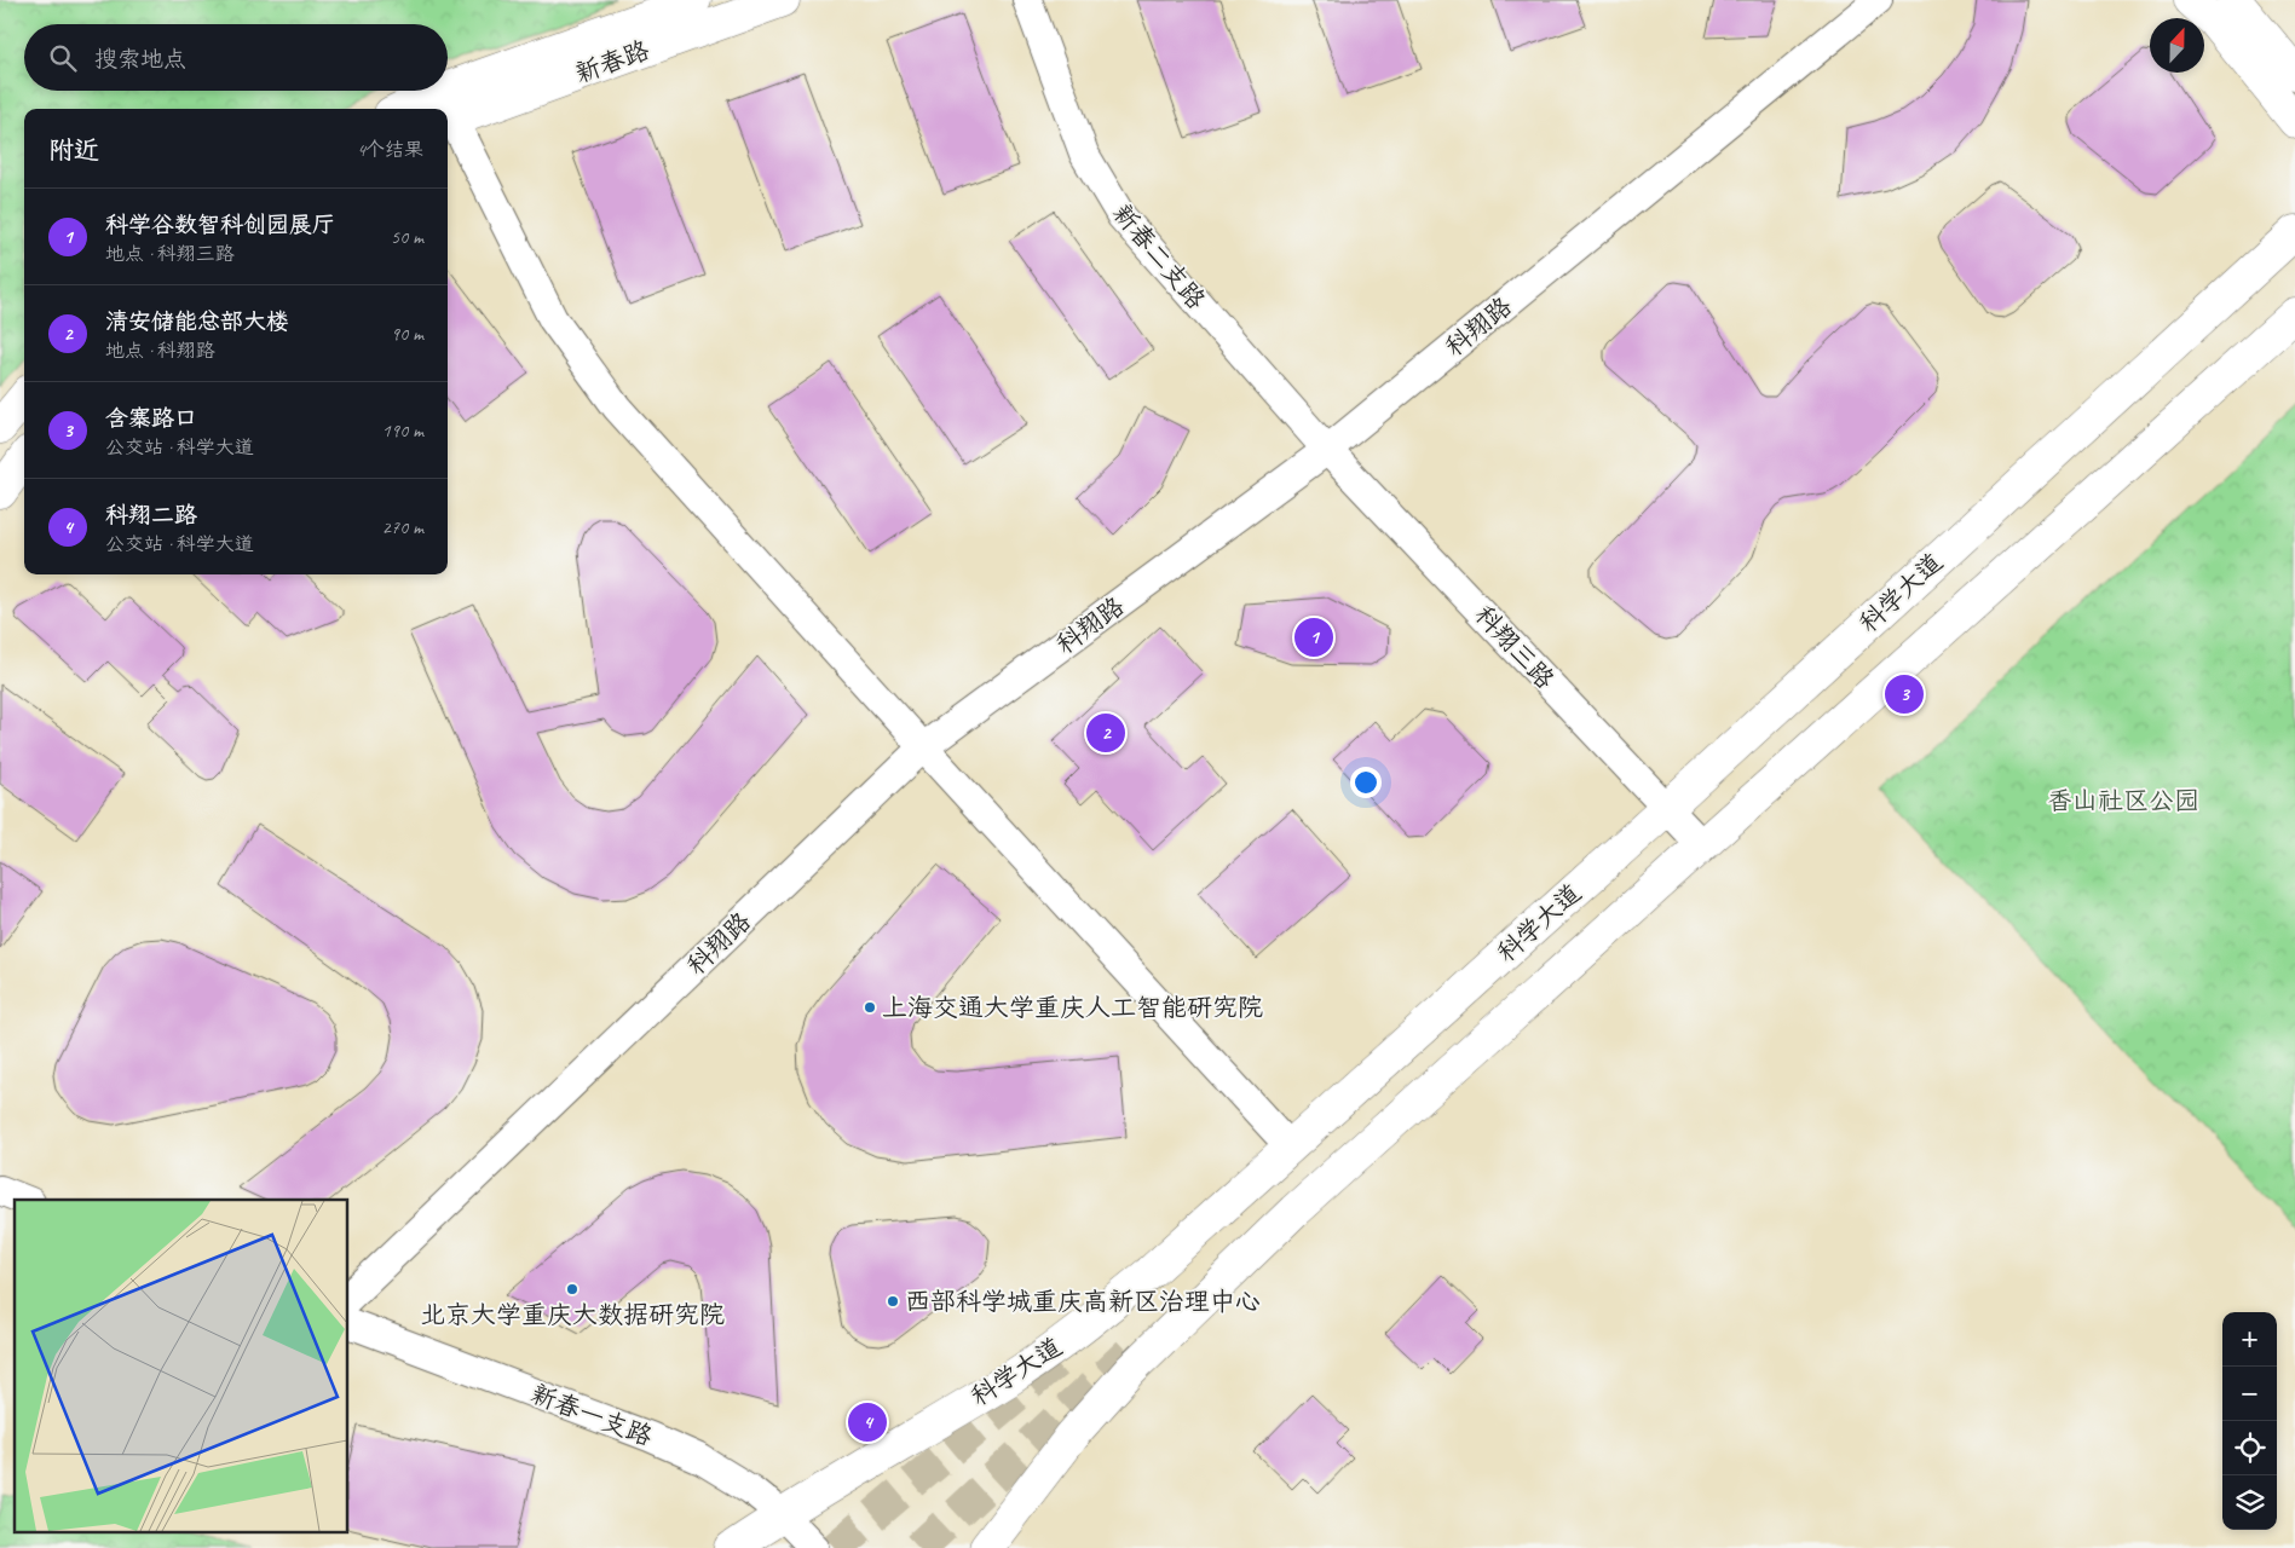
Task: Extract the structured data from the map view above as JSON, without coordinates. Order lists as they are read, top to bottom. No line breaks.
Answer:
{"streets":{"main road":["新春路","科学大道"],"street":["新春二支路","科翔路","科翔三路","新春一支路"]},"crossings":[["新春二支路","科翔路"],["新春二支路","科翔三路"],["科翔路","科翔三路"],["科学大道","科翔三路"],["科学大道","新春一支路"]],"parks":["香山社区公园"],"places":["上海交通大学重庆人工智能研究院","北京大学重庆大数据研究院","西部科学城重庆高新区治理中心"],"north":"top","page":{"search":"搜索地点","heading":["附近","4个结果"],"list":[{"mark":"1","name":"科学谷数智科创园展厅","note":"地点 · 科翔三路","value":"50 m"},{"mark":"2","name":"清安储能总部大楼","note":"地点 · 科翔路","value":"90 m"},{"mark":"3","name":"含寨路口","note":"公交站 · 科学大道","value":"190 m"},{"mark":"4","name":"科翔二路","note":"公交站 · 科学大道","value":"270 m"}],"pins":["1","3","2","4"],"map_buttons":["+","−"]}}
